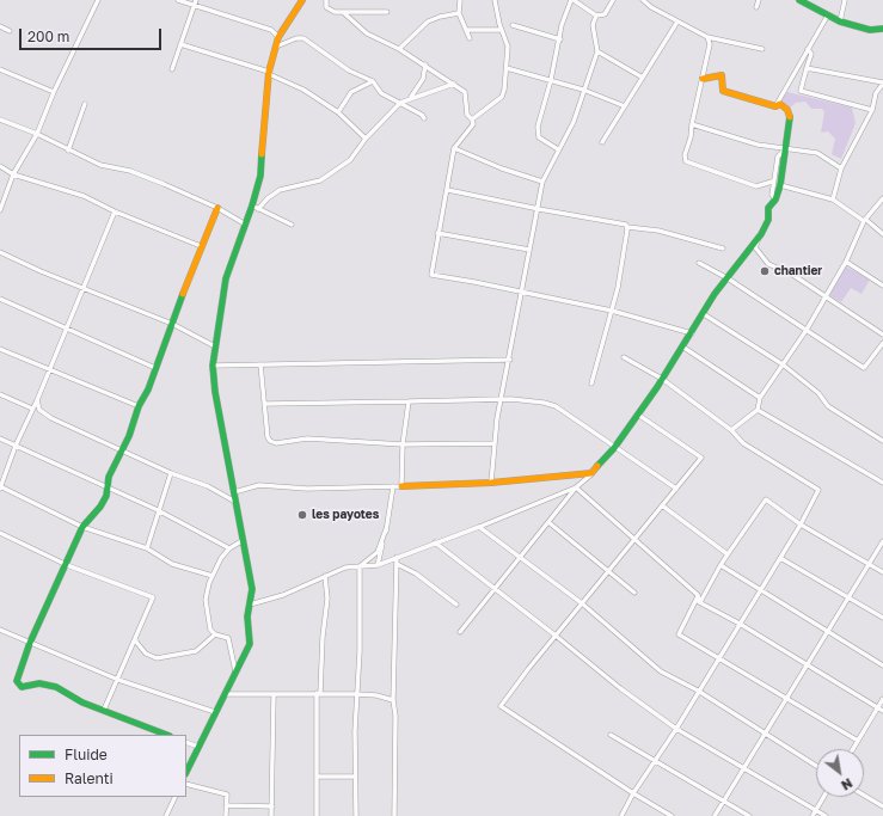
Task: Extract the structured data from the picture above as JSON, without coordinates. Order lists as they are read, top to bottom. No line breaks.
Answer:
{"places":["chantier","les payotes"],"legend":["Fluide","Ralenti"],"scale_bar":"200 m","north":"bottom right"}
